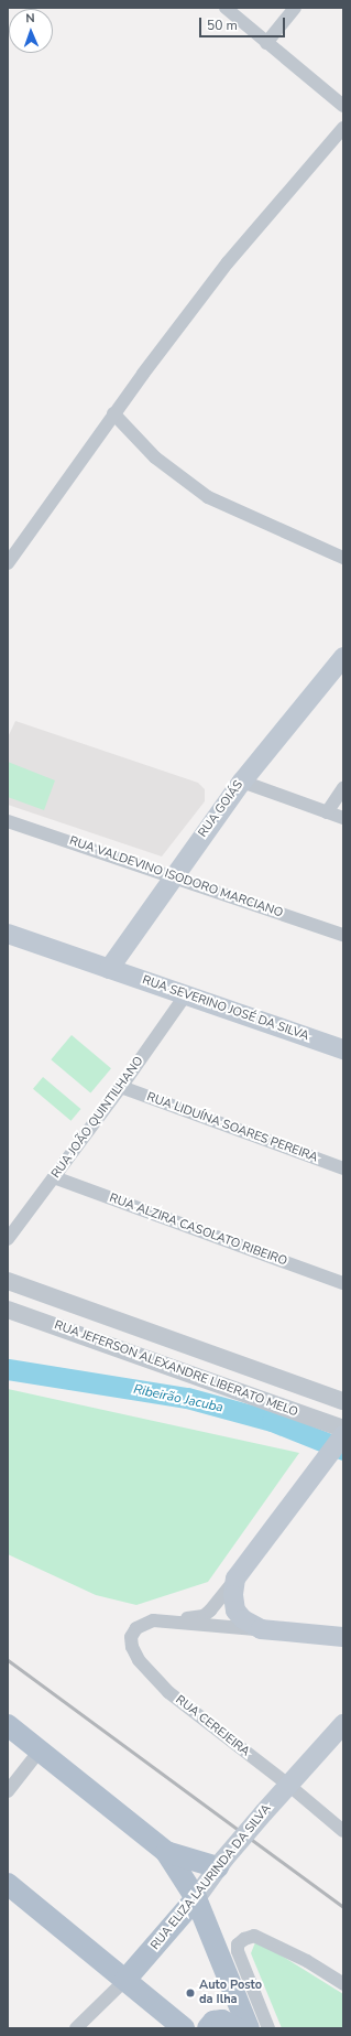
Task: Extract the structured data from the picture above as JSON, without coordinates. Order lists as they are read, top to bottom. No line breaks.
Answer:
{"streets":{"main road":["RUA GOIÁS","RUA SEVERINO JOSÉ DA SILVA","RUA ELIZA LAURINDA DA SILVA"],"street":["RUA VALDEVINO ISODORO MARCIANO","RUA JOÃO QUINTILHANO","RUA LIDUÍNA SOARES PEREIRA","RUA ALZIRA CASOLATO RIBEIRO","RUA JEFERSON ALEXANDRE LIBERATO MELO","RUA CEREJEIRA"]},"crossings":[["RUA GOIÁS","RUA VALDEVINO ISODORO MARCIANO"],["RUA GOIÁS","RUA SEVERINO JOSÉ DA SILVA"],["RUA SEVERINO JOSÉ DA SILVA","RUA JOÃO QUINTILHANO"],["RUA JOÃO QUINTILHANO","RUA LIDUÍNA SOARES PEREIRA"],["RUA JOÃO QUINTILHANO","RUA ALZIRA CASOLATO RIBEIRO"],["RUA CEREJEIRA","RUA ELIZA LAURINDA DA SILVA"]],"water":["Ribeirão Jacuba"],"places":["Auto Posto da Ilha"],"scale_bar":"50 m","north":"top"}
